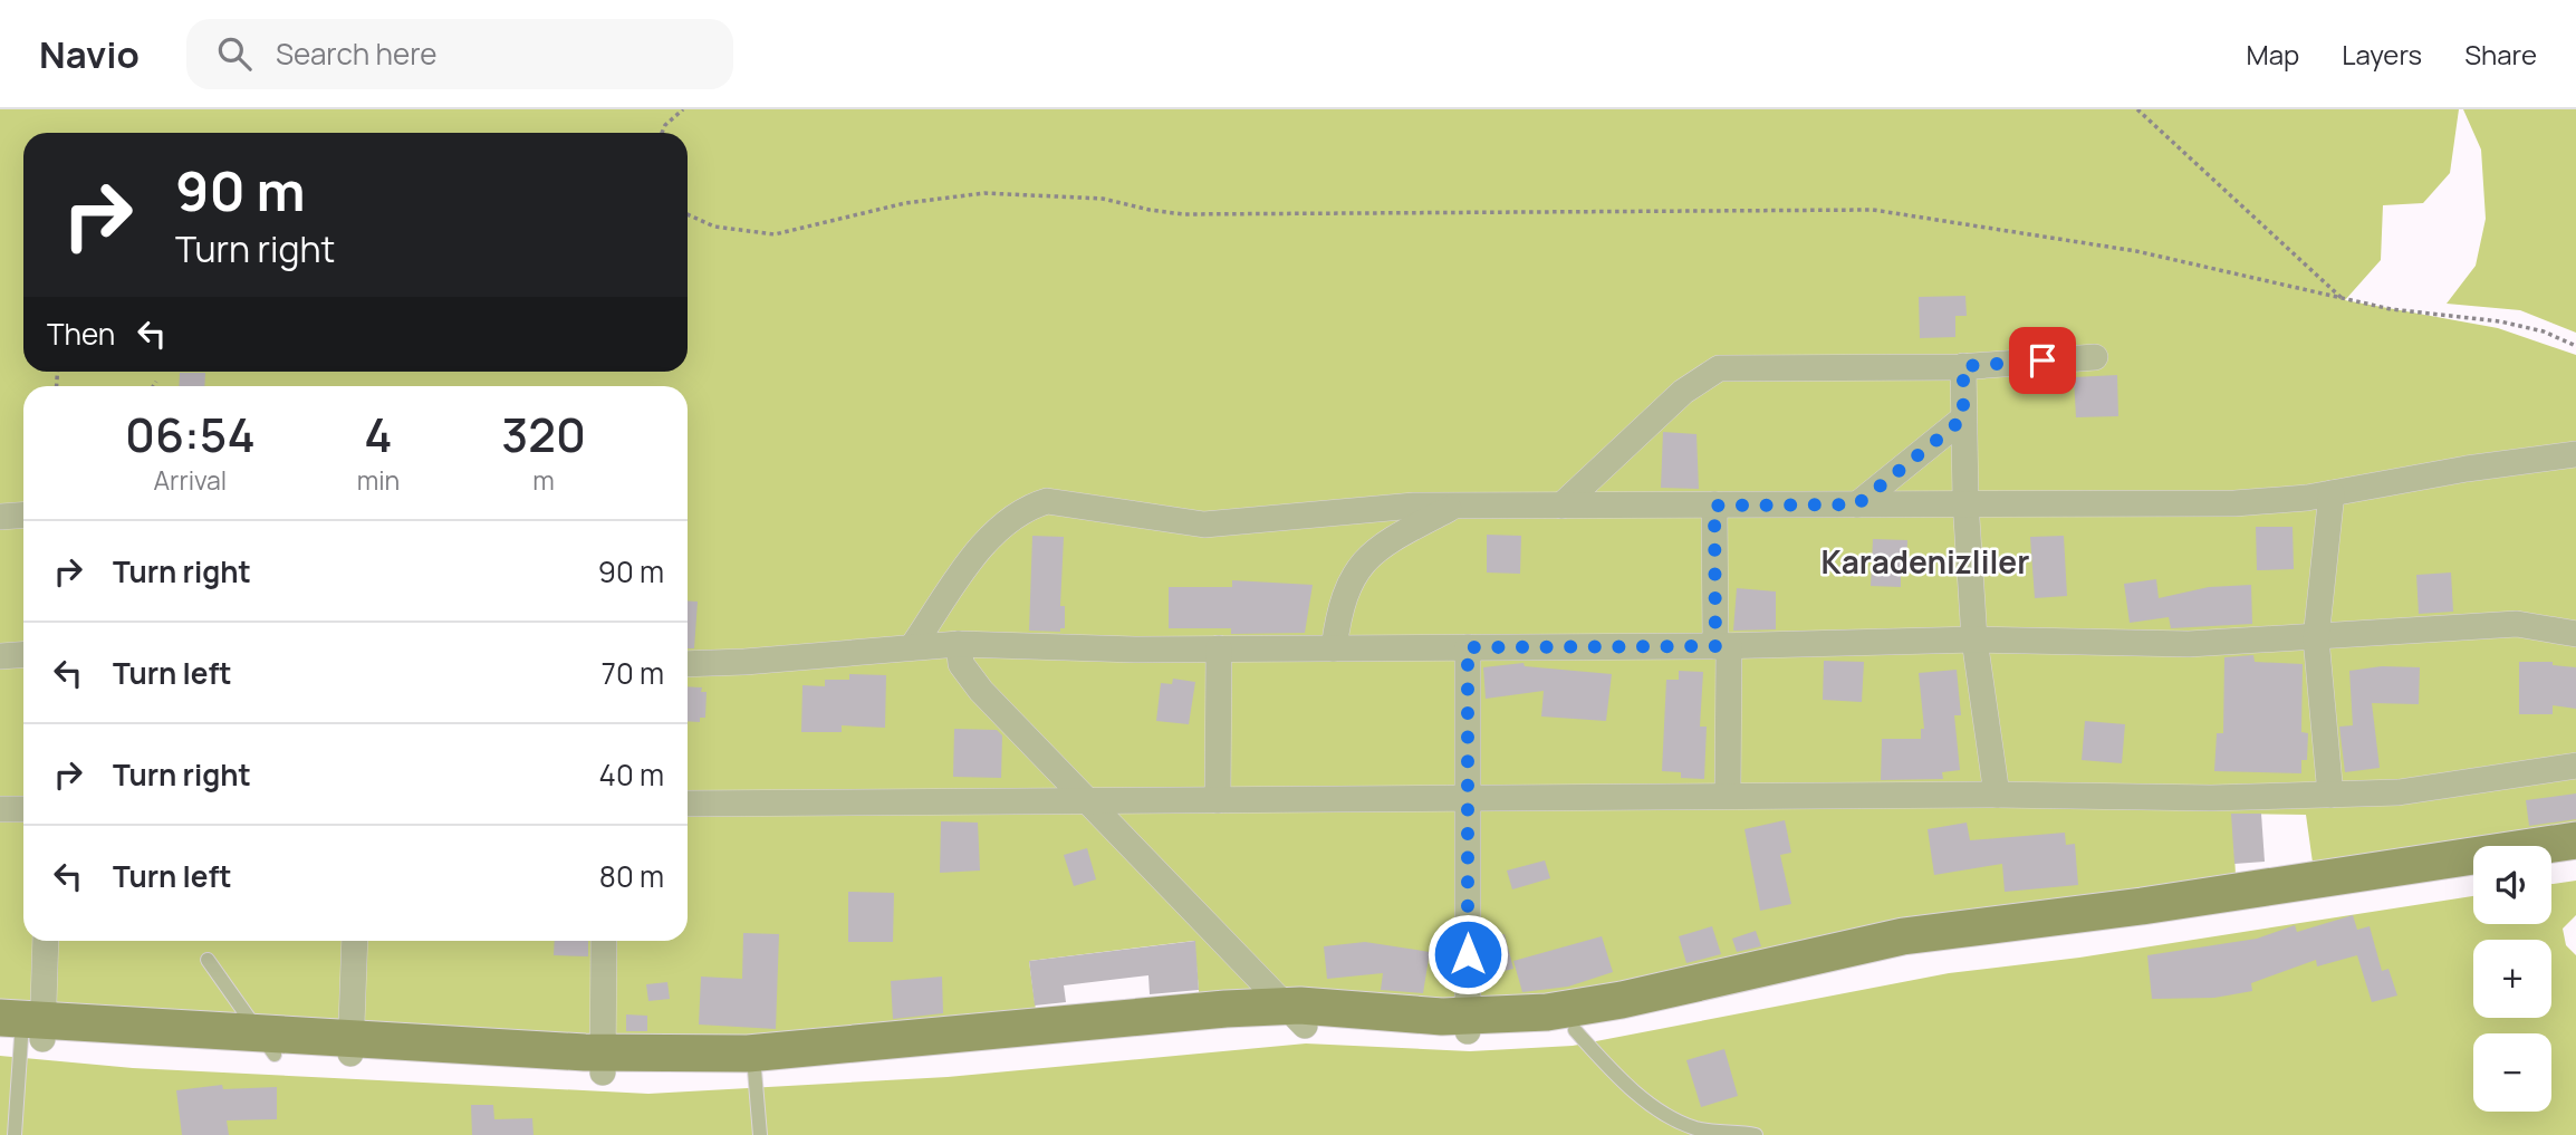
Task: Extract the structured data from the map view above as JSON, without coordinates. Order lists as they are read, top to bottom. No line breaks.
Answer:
{"districts":["Karadenizliler"],"page":{"header":"Navio","search":"Search here","nav":["Map","Layers","Share"],"turn":["90 m","Turn right"],"then":"Then","eta":["06:54","Arrival","4","min","320","m"],"list":[{"name":"Turn right","value":"90 m"},{"name":"Turn left","value":"70 m"},{"name":"Turn right","value":"40 m"},{"name":"Turn left","value":"80 m"}],"map_buttons":["+","−"]}}
